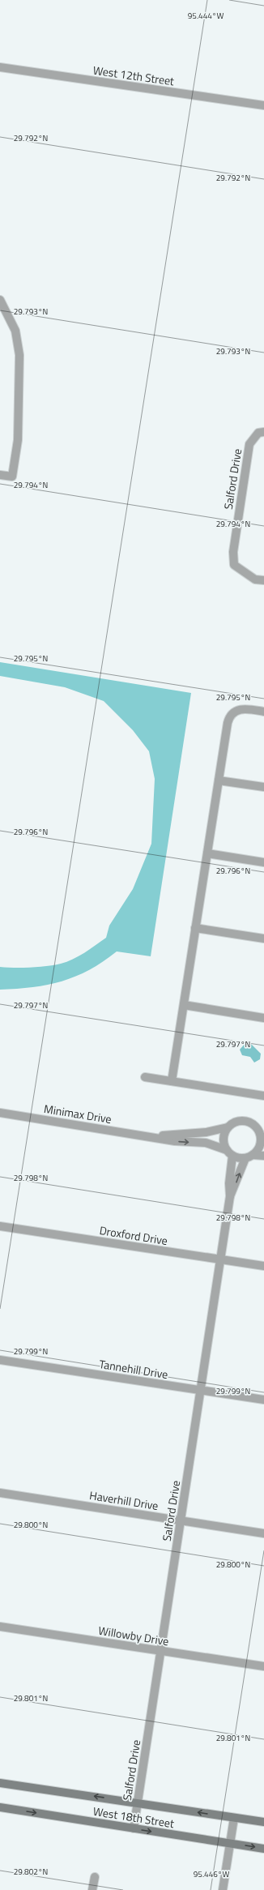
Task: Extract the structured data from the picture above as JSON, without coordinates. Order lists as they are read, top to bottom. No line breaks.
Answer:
{"streets":{"main road":["West 18th Street"],"street":["West 12th Street","Salford Drive","Minimax Drive","Droxford Drive","Tannehill Drive","Haverhill Drive","Willowby Drive"]},"crossings":[["Salford Drive","Minimax Drive"],["Salford Drive","Droxford Drive"],["Salford Drive","Tannehill Drive"],["Salford Drive","Haverhill Drive"],["Salford Drive","Willowby Drive"],["Salford Drive","West 18th Street"]],"coordinates":["95.444°W","29.792°N","29.793°N","29.794°N","29.795°N","29.796°N","29.797°N","29.798°N","29.799°N","29.800°N","29.801°N","29.802°N","95.446°W"]}
